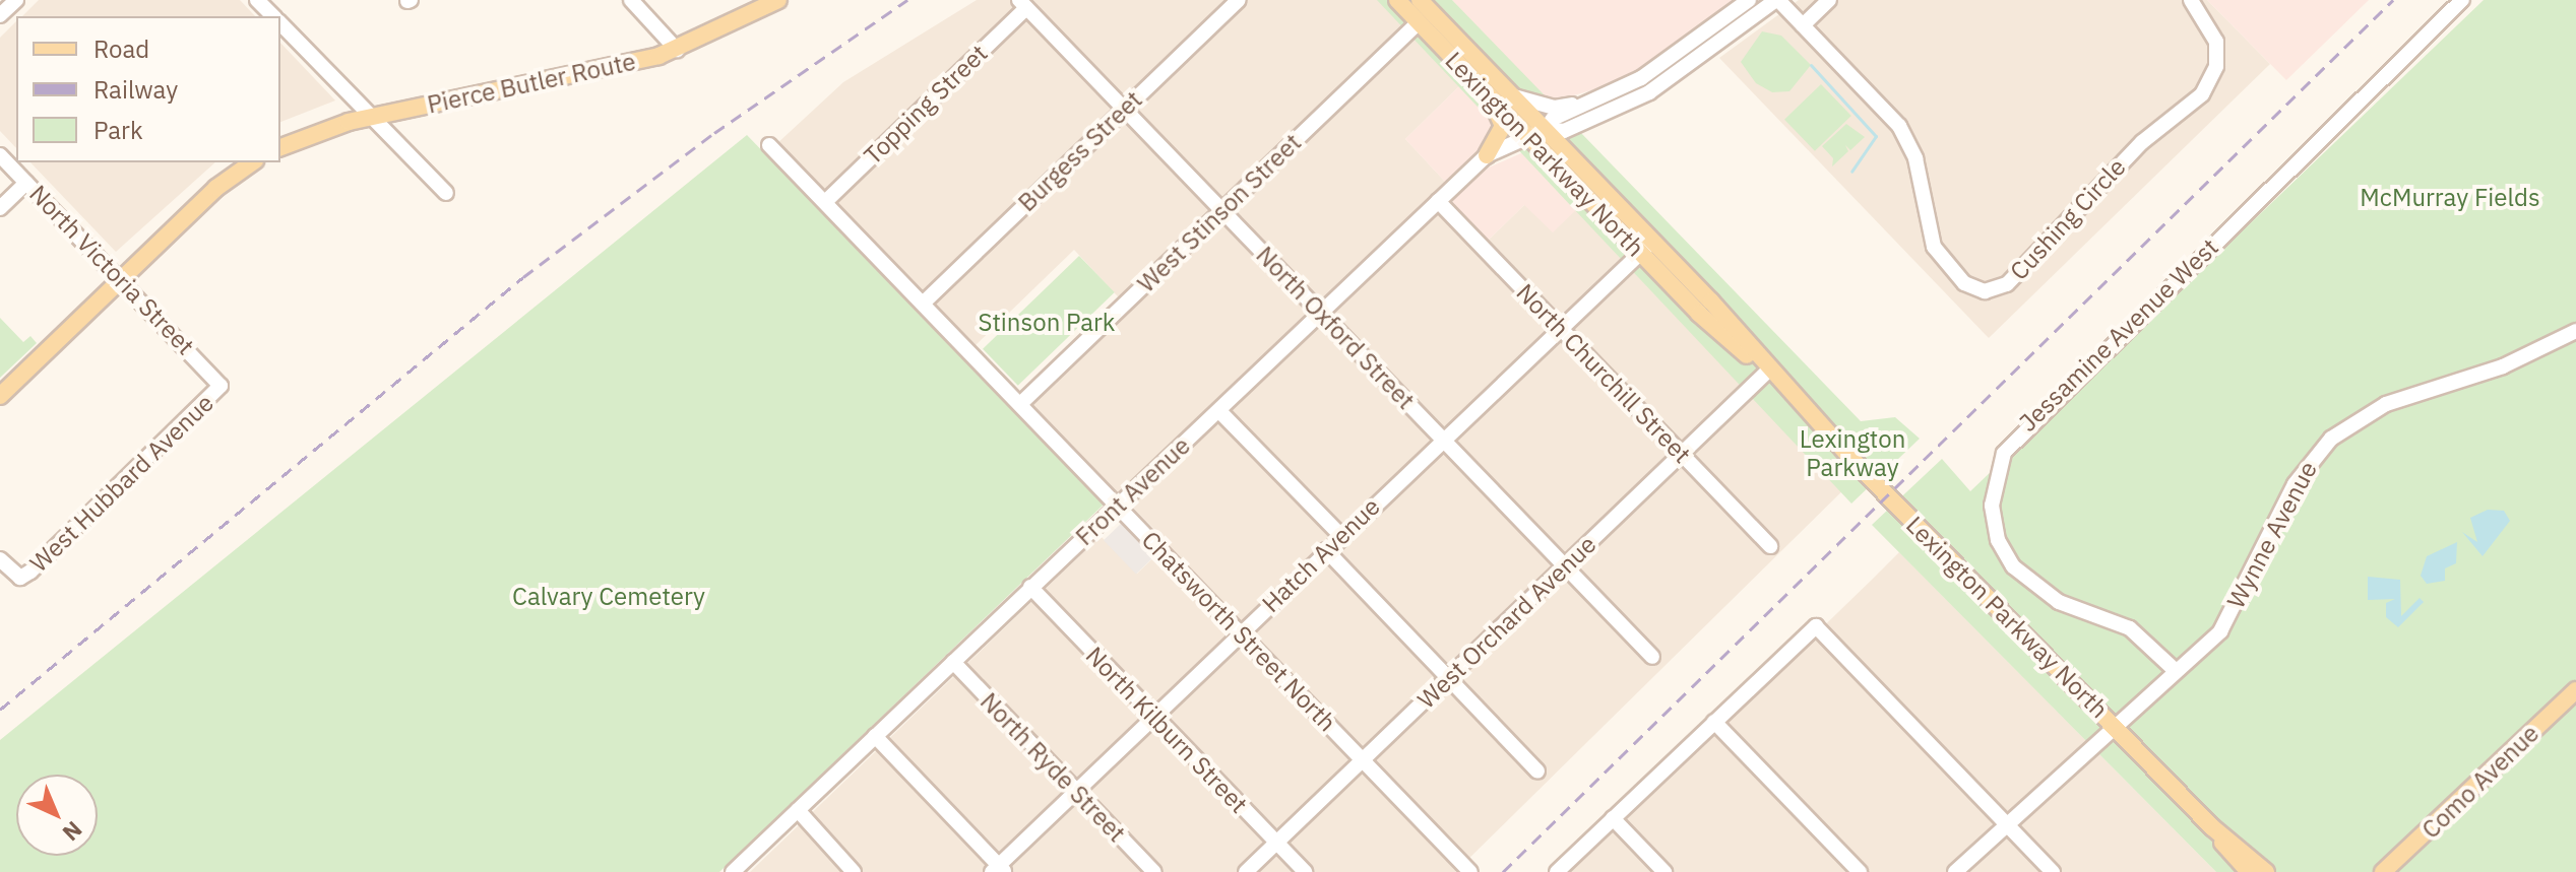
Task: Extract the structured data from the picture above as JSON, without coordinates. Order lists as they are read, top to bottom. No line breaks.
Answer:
{"streets":{"main road":["Pierce Butler Route","Lexington Parkway North","Como Avenue"],"street":["Topping Street","Burgess Street","West Stinson Street","Cushing Circle","North Victoria Street","North Oxford Street","Jessamine Avenue West","North Churchill Street","West Hubbard Avenue","Front Avenue","Wynne Avenue","Hatch Avenue","West Orchard Avenue","Chatsworth Street North","North Kilburn Street","North Ryde Street"]},"crossings":[["Topping Street","North Oxford Street"],["Topping Street","Chatsworth Street North"],["Burgess Street","North Oxford Street"],["Burgess Street","Chatsworth Street North"],["Lexington Parkway North","West Stinson Street"],["Lexington Parkway North","Front Avenue"],["Lexington Parkway North","Wynne Avenue"],["Lexington Parkway North","Hatch Avenue"],["Lexington Parkway North","West Orchard Avenue"],["West Stinson Street","North Oxford Street"],["West Stinson Street","Chatsworth Street North"],["North Victoria Street","West Hubbard Avenue"],["North Oxford Street","Front Avenue"],["North Oxford Street","Hatch Avenue"],["North Oxford Street","West Orchard Avenue"],["Jessamine Avenue West","Wynne Avenue"],["North Churchill Street","Front Avenue"],["North Churchill Street","Hatch Avenue"],["North Churchill Street","West Orchard Avenue"],["Front Avenue","Chatsworth Street North"],["Front Avenue","North Kilburn Street"],["Front Avenue","North Ryde Street"],["Hatch Avenue","Chatsworth Street North"],["Hatch Avenue","North Kilburn Street"],["Hatch Avenue","North Ryde Street"],["West Orchard Avenue","Chatsworth Street North"],["West Orchard Avenue","North Kilburn Street"]],"parks":["McMurray Fields","Stinson Park","Lexington Parkway","Calvary Cemetery"],"legend":["Road","Railway","Park"],"north":"bottom right"}
